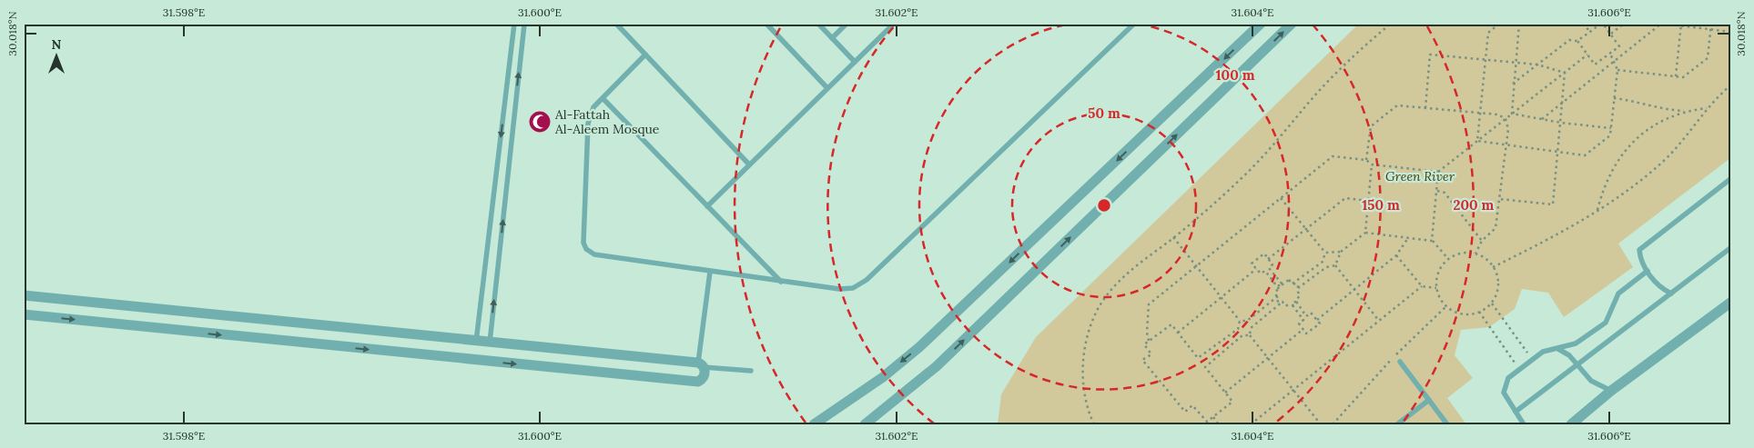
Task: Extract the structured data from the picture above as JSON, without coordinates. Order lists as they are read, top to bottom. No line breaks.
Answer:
{"parks":["Green River"],"places":{"mosque":["Al-Fattah Al-Aleem Mosque"]},"north":"top","coordinates":["31.598°E","31.600°E","31.602°E","31.604°E","31.606°E","30.018°N"],"rings":["100 m","50 m","150 m","200 m"]}
